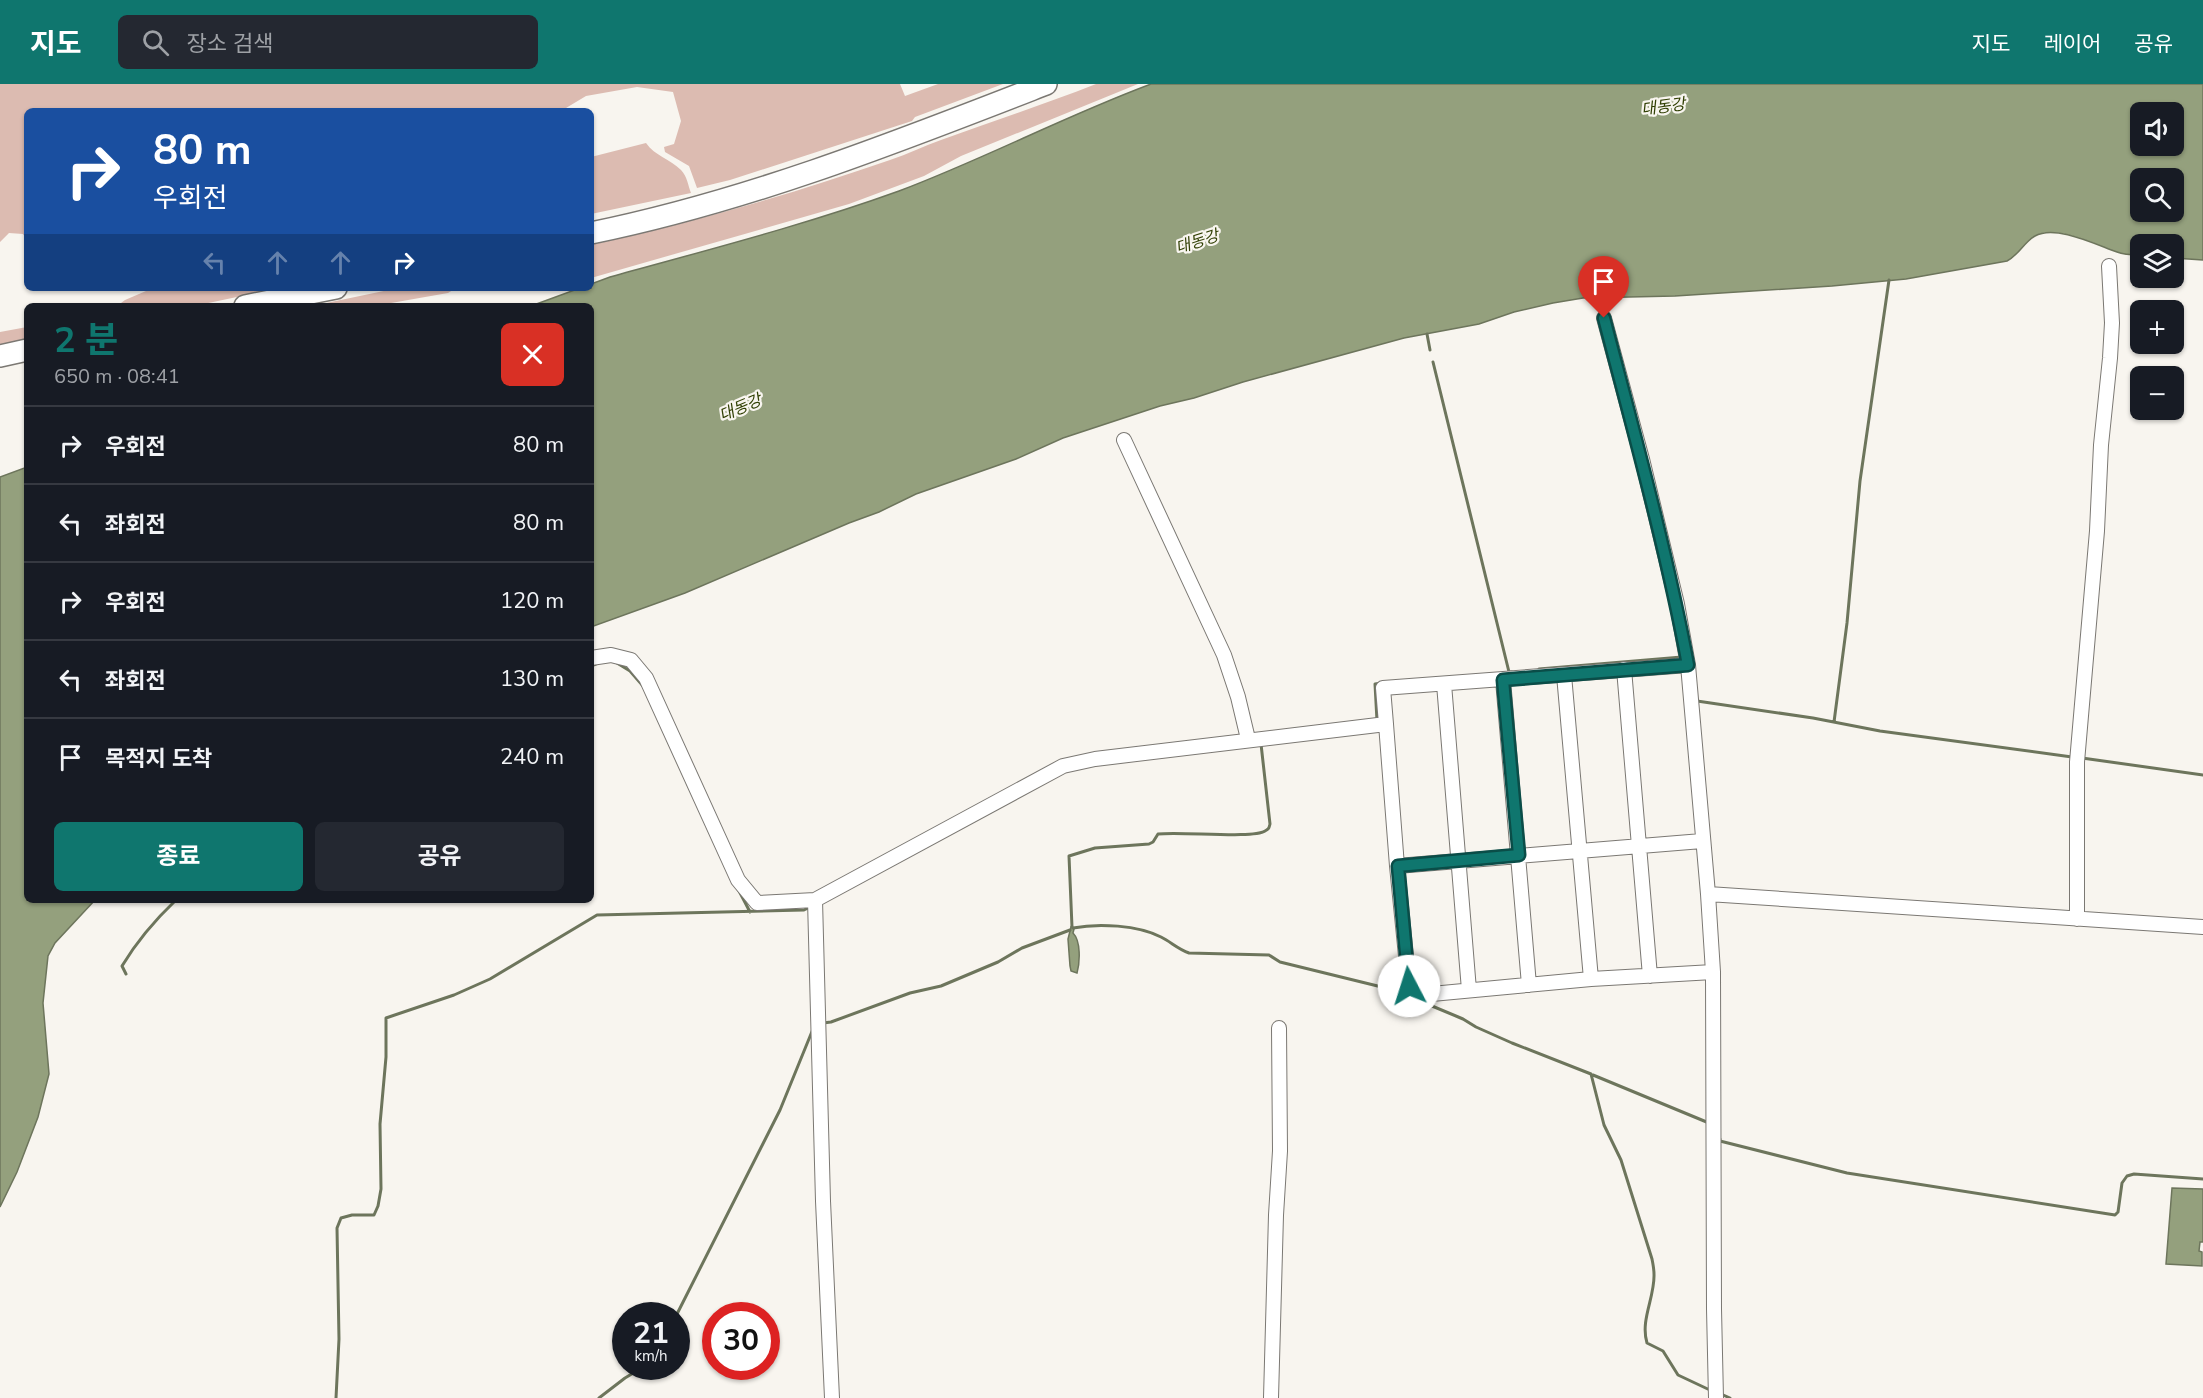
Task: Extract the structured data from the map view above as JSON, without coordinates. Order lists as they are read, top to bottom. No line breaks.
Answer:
{"water":["대동강"],"page":{"header":"지도","search":"장소 검색","nav":["지도","레이어","공유"],"map_buttons":["+","−"],"turn":["80 m","우회전"],"heading":["2 분","650 m · 08:41"],"list":[{"name":"우회전","value":"80 m"},{"name":"좌회전","value":"80 m"},{"name":"우회전","value":"120 m"},{"name":"좌회전","value":"130 m"},{"name":"목적지 도착","value":"240 m"}],"buttons":["종료","공유"],"speed":"21 km/h","limit":"30"}}
